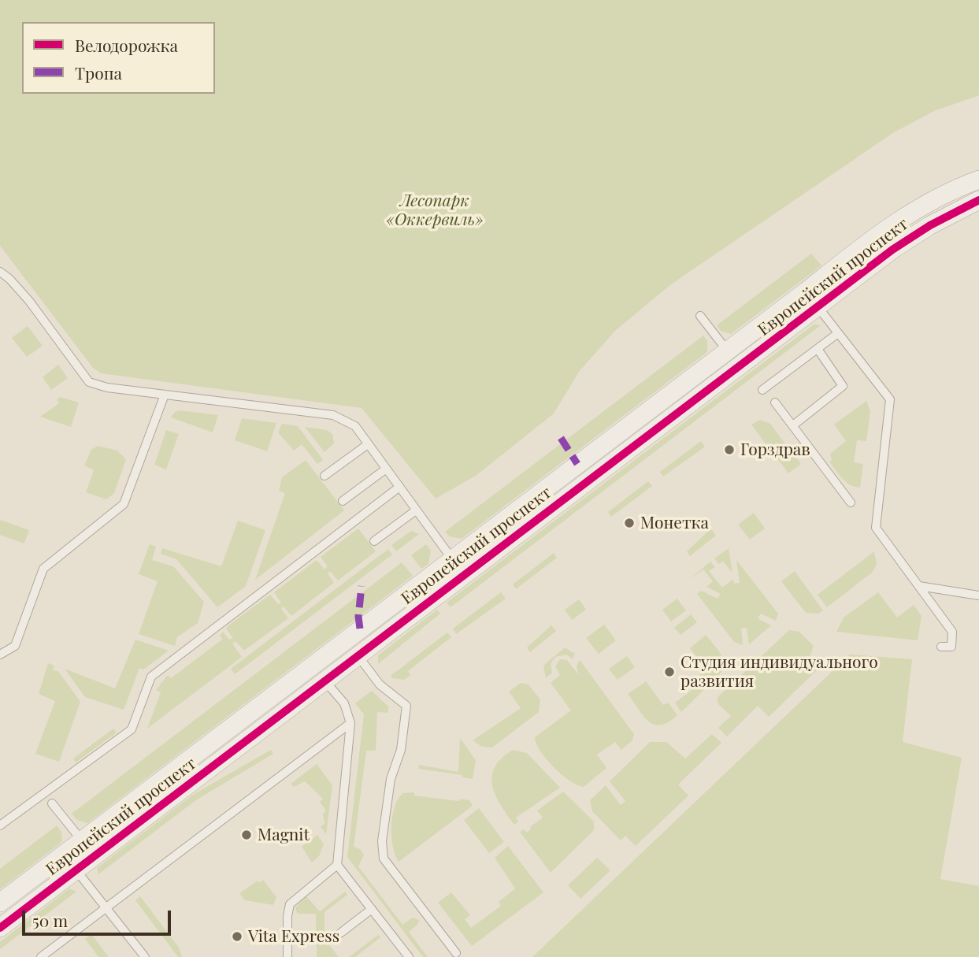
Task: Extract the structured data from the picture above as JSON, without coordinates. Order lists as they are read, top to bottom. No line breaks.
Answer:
{"streets":{"street":["Европейский проспект"]},"parks":["Лесопарк «Оккервиль»"],"places":["Горздрав","Монетка","Студия индивидуального развития","Magnit","Vita Express"],"legend":["Велодорожка","Тропа"],"scale_bar":"50 m"}
